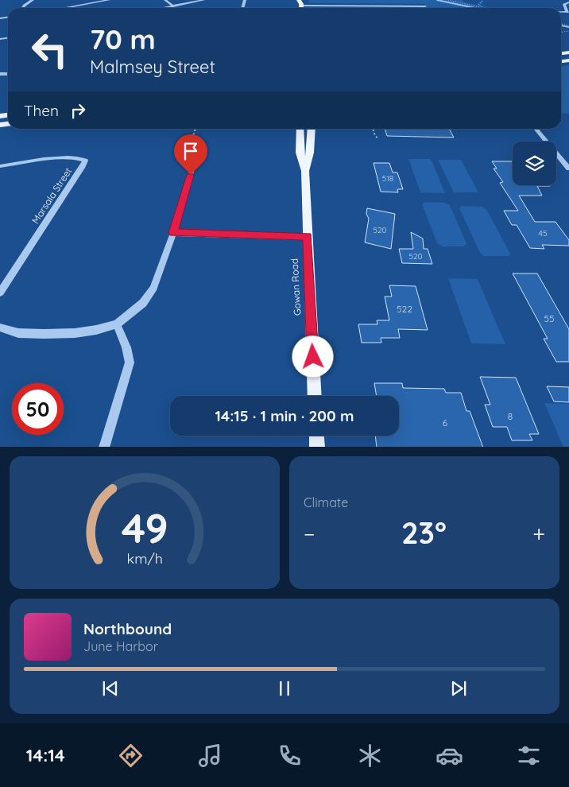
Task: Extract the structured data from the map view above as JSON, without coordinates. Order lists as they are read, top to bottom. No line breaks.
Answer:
{"streets":{"main road":["Gowan Road"],"street":["Marsala Street"]},"house_numbers":["518","520","45","520","522","55","8","6"],"page":{"turn":["70 m","Malmsey Street"],"then":"Then","limit":"50","trip":"14:15 · 1 min · 200 m","tile":"Climate","heat":["−","23°","+"],"song":["Northbound","June Harbor"],"tabs":"14:14","gauge":["49","km/h"]}}
